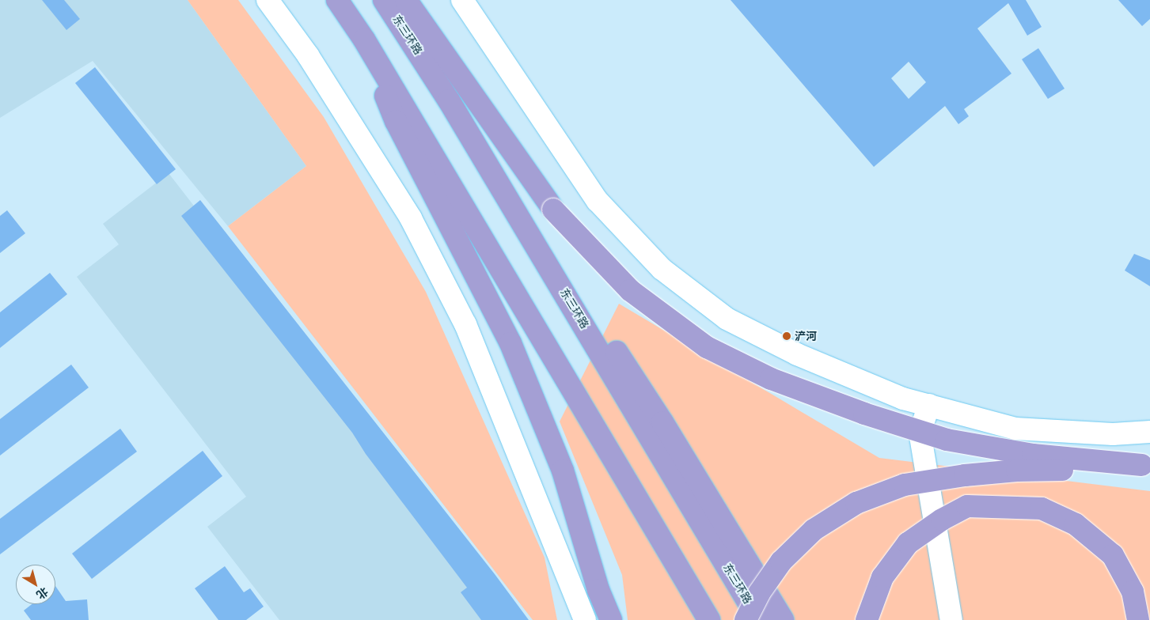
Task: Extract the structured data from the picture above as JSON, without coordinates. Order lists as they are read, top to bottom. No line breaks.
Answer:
{"streets":{"highway":["东三环路"]},"places":["浐河"],"north":"bottom right"}
